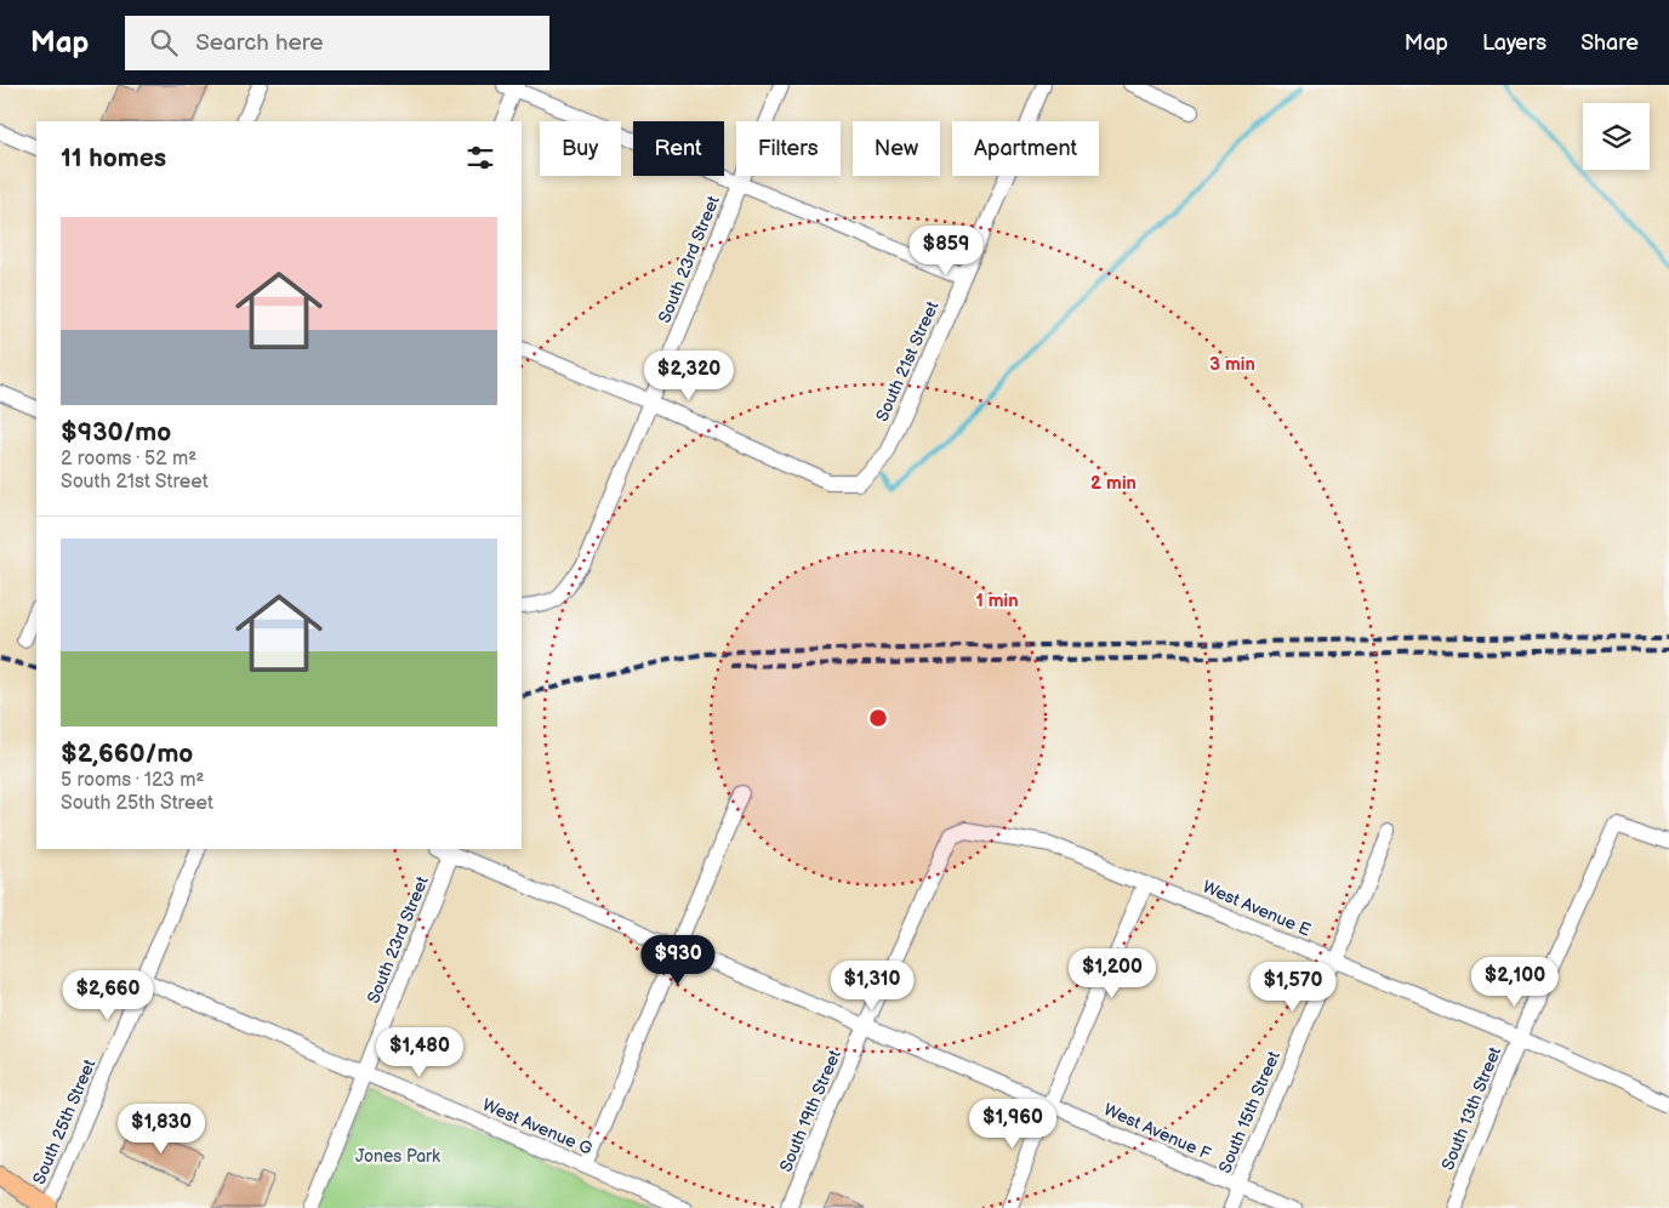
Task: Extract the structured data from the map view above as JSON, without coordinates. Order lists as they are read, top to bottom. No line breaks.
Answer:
{"streets":{"street":["South 23rd Street","South 21st Street","West Avenue E","South 13th Street","South 19th Street","South 15th Street","South 25th Street","West Avenue G","West Avenue F"]},"crossings":[["South 23rd Street","South 21st Street"],["South 23rd Street","West Avenue G"],["South 23rd Street","West Avenue F"],["West Avenue E","South 13th Street"],["West Avenue E","South 19th Street"],["West Avenue E","South 15th Street"],["South 19th Street","West Avenue F"],["South 15th Street","West Avenue F"],["South 25th Street","West Avenue G"]],"parks":["Jones Park"],"page":{"header":"Map","search":"Search here","nav":["Map","Layers","Share"],"chip":["Buy","Rent","Filters","New","Apartment"],"heading":"11 homes","list":[{"name":"$930/mo","note":"2 rooms · 52 m² · South 21st Street"},{"name":"$2,660/mo","note":"5 rooms · 123 m² · South 25th Street"}],"price":["$859","$2,320","$930","$1,200","$2,100","$1,310","$1,570","$2,660","$1,480","$1,960","$1,830"]},"rings":["3 min","2 min","1 min"]}
